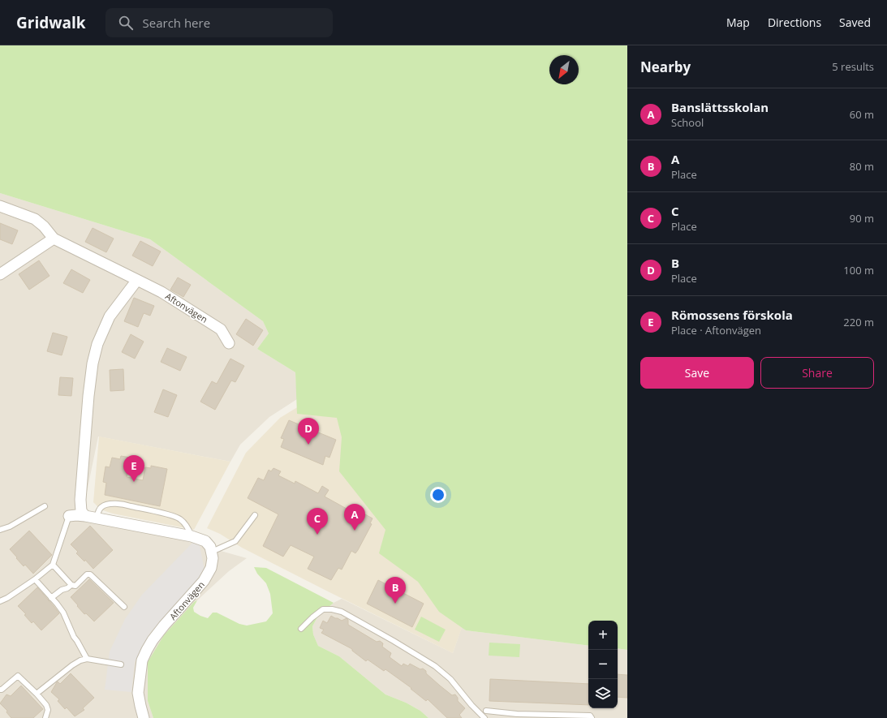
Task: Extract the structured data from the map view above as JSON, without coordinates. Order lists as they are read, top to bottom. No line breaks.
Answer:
{"streets":{"street":["Aftonvägen"]},"north":"bottom left","page":{"header":"Gridwalk","search":"Search here","nav":["Map","Directions","Saved"],"heading":["Nearby","5 results"],"list":[{"mark":"A","name":"Banslättsskolan","note":"School","value":"60 m"},{"mark":"B","name":"A","note":"Place","value":"80 m"},{"mark":"C","name":"C","note":"Place","value":"90 m"},{"mark":"D","name":"B","note":"Place","value":"100 m"},{"mark":"E","name":"Römossens förskola","note":"Place · Aftonvägen","value":"220 m"}],"buttons":["Save","Share"],"pins":["D","E","A","C","B"],"map_buttons":["+","−"]}}
